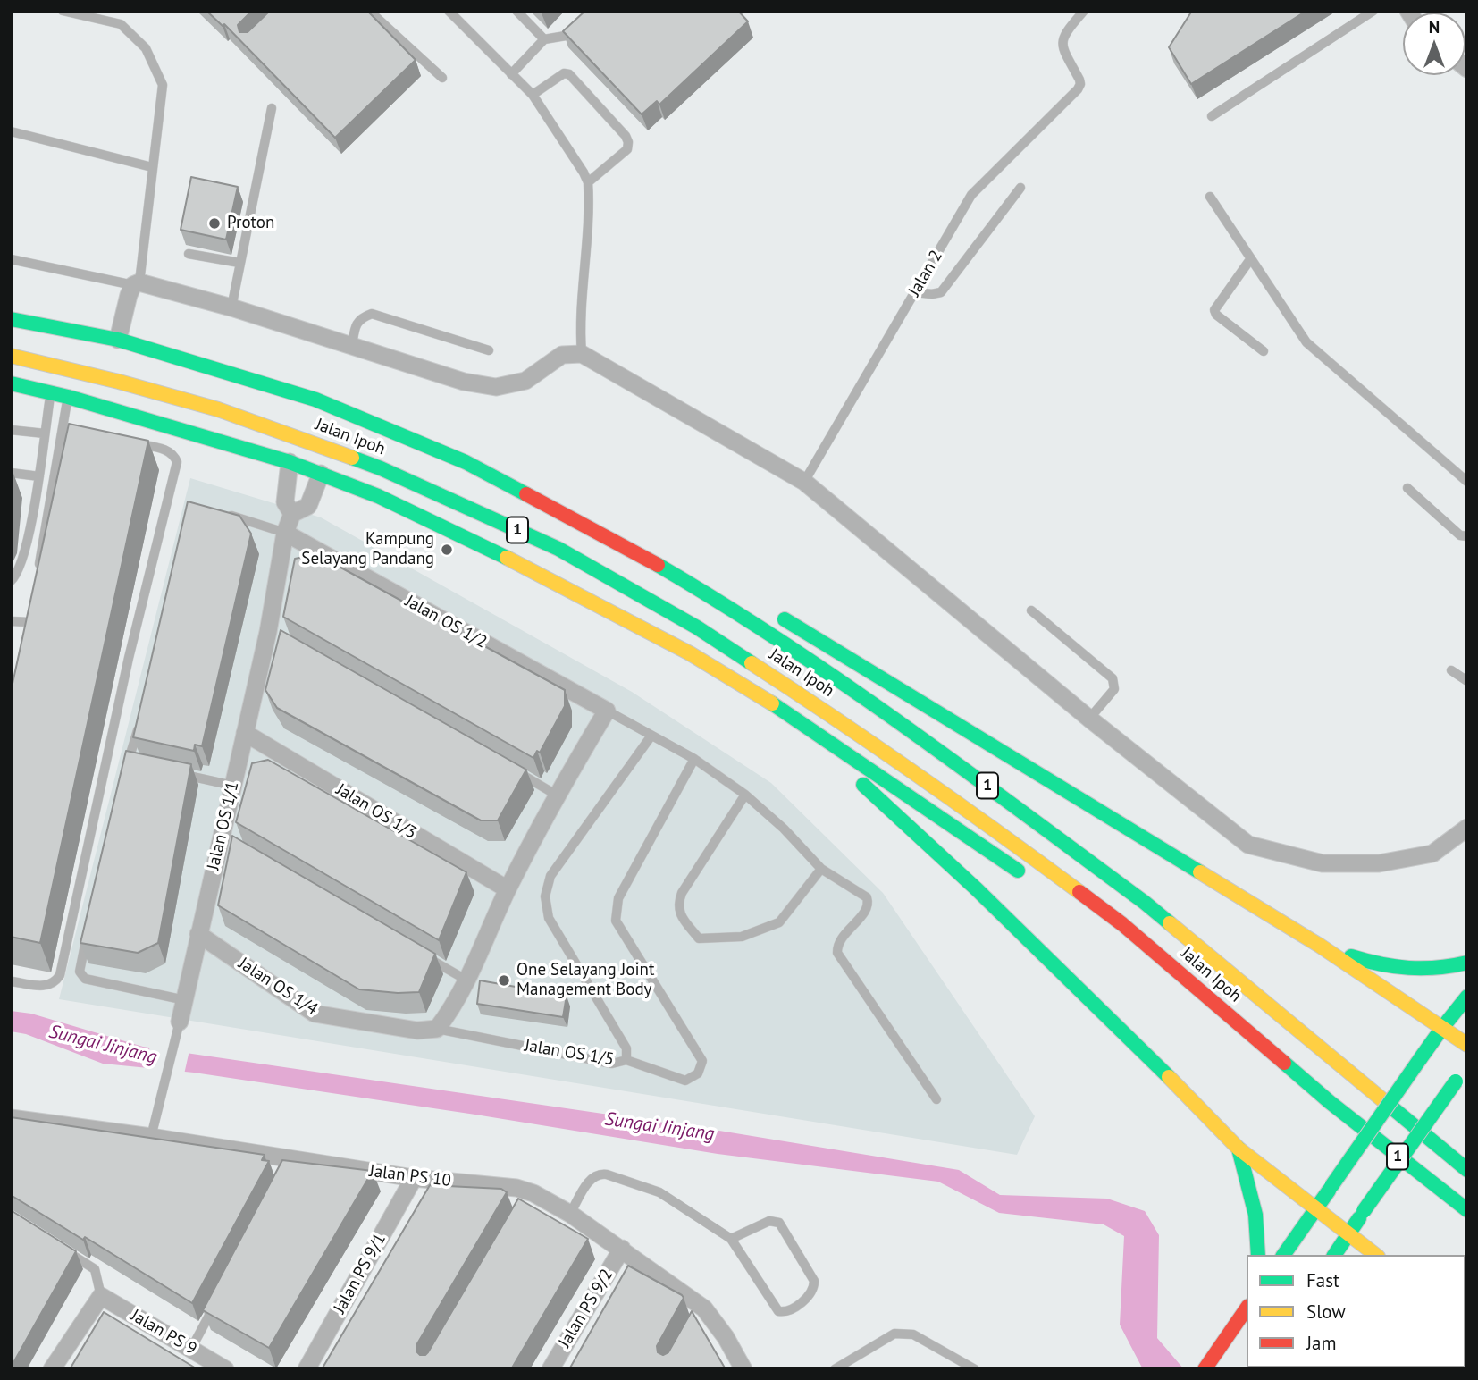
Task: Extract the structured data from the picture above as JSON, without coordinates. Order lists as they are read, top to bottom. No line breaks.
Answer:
{"streets":{"main road":["Jalan Ipoh","1"],"street":["Jalan OS 1/2","Jalan OS 1/3","Jalan OS 1/1","Jalan OS 1/4","Jalan PS 10","Jalan PS 9/1","Jalan PS 9/2","Jalan PS 9"],"lane":["Jalan 2","Jalan OS 1/5"]},"crossings":[["Jalan OS 1/2","Jalan OS 1/1"],["Jalan OS 1/3","Jalan OS 1/1"],["Jalan OS 1/1","Jalan OS 1/4"],["Jalan OS 1/1","Jalan PS 10"],["Jalan OS 1/4","Jalan OS 1/5"],["Jalan PS 10","Jalan PS 9/1"],["Jalan PS 10","Jalan PS 9/2"]],"water":["Sungai Jinjang"],"places":["Proton","Kampung Selayang Pandang","One Selayang Joint Management Body"],"legend":["Fast","Slow","Jam"],"north":"top"}
